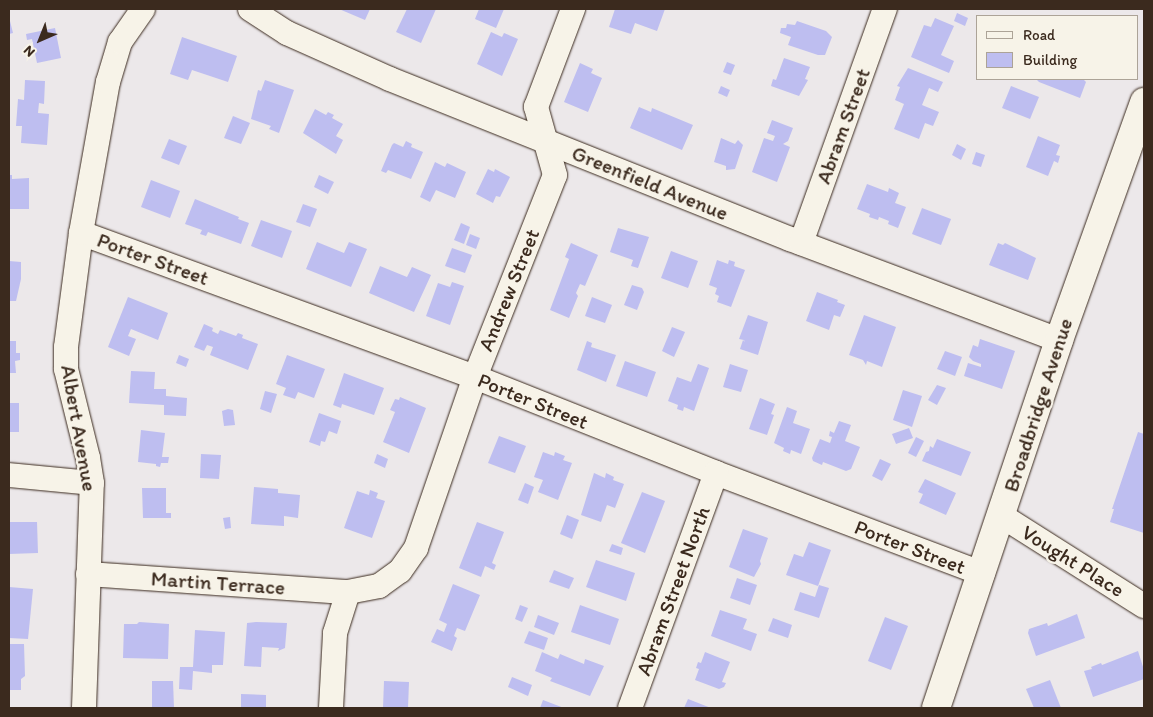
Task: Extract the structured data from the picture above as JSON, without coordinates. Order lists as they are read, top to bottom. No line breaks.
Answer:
{"streets":{"main road":["Broadbridge Avenue"],"street":["Abram Street","Greenfield Avenue","Porter Street","Andrew Street","Albert Avenue","Vought Place","Martin Terrace","Abram Street North"]},"crossings":[["Abram Street","Greenfield Avenue"],["Greenfield Avenue","Andrew Street"],["Greenfield Avenue","Broadbridge Avenue"],["Porter Street","Andrew Street"],["Porter Street","Broadbridge Avenue"],["Porter Street","Albert Avenue"],["Porter Street","Abram Street North"],["Andrew Street","Martin Terrace"],["Broadbridge Avenue","Vought Place"],["Albert Avenue","Martin Terrace"]],"legend":["Road","Building"],"north":"bottom left"}
